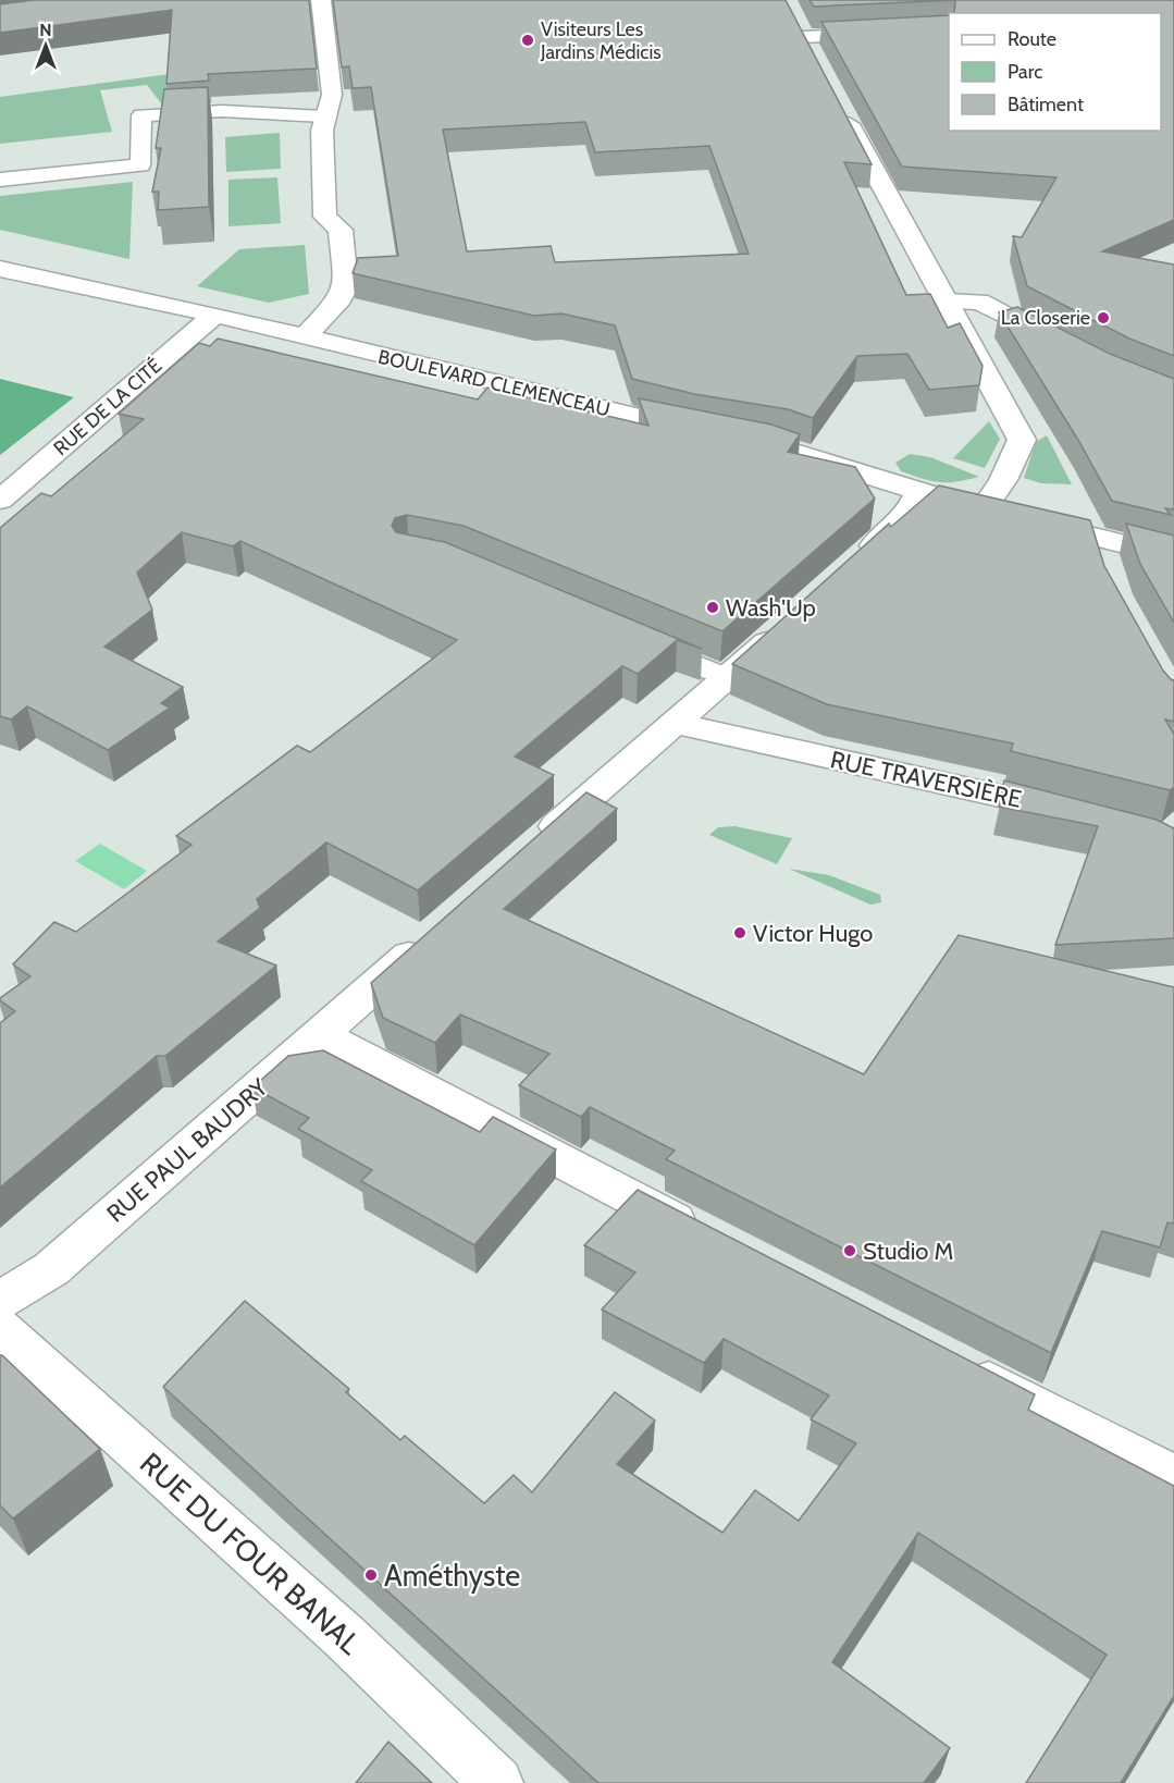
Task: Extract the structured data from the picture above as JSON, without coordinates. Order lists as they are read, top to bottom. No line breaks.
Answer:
{"streets":{"street":["BOULEVARD CLEMENCEAU","RUE DE LA CITÉ","RUE TRAVERSIÈRE","RUE PAUL BAUDRY","RUE DU FOUR BANAL"]},"crossings":[["BOULEVARD CLEMENCEAU","RUE DE LA CITÉ"]],"places":["Visiteurs Les Jardins Médicis","La Closerie","Wash'Up","Victor Hugo","Studio M","Améthyste"],"legend":["Route","Parc","Bâtiment"],"north":"top"}
